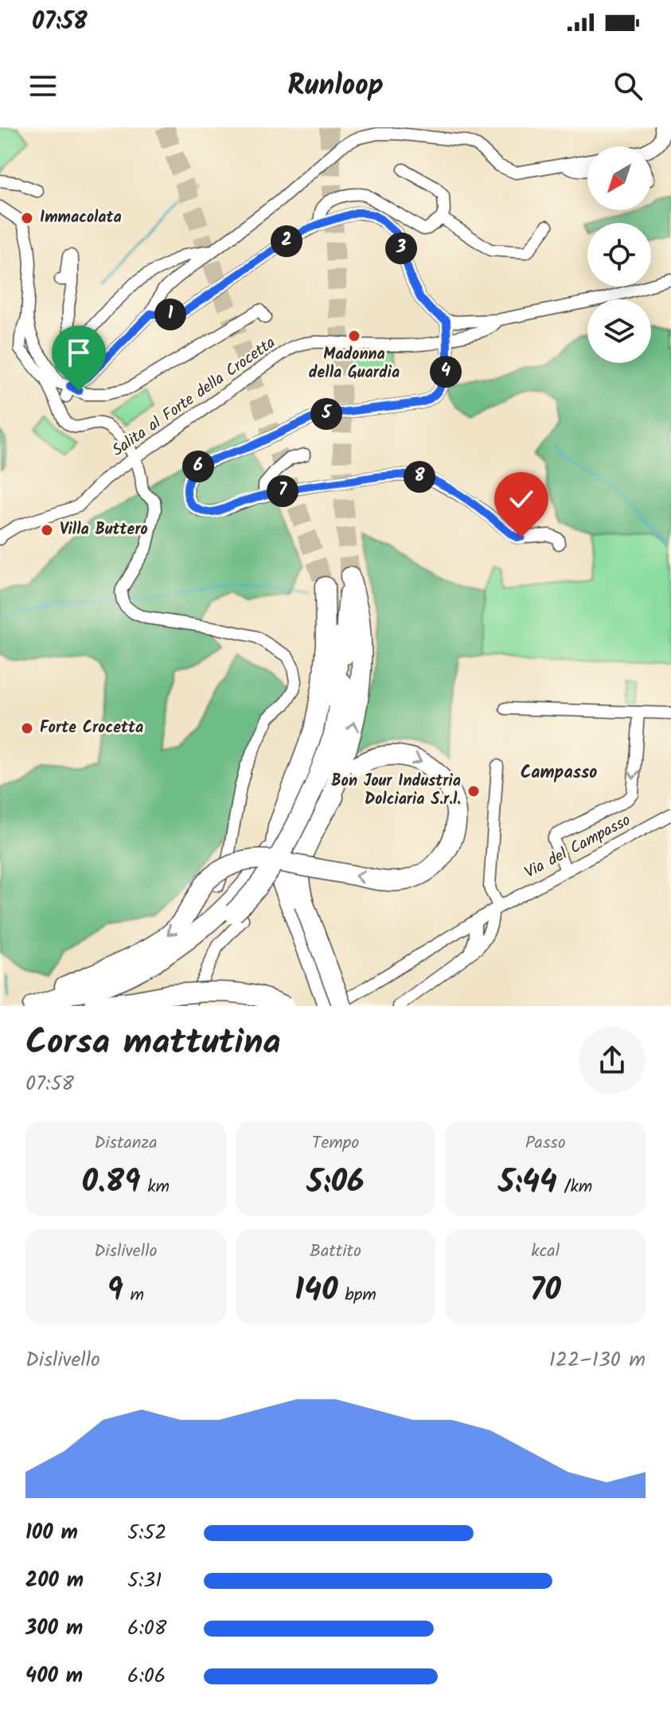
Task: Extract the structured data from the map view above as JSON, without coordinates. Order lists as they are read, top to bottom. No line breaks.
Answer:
{"streets":{"street":["Salita al Forte della Crocetta","Via del Campasso"]},"districts":["Campasso"],"places":["Immacolata","Madonna della Guardia","Villa Buttero","Forte Crocetta","Bon Jour Industria Dolciaria S.r.l."],"north":"bottom left","page":{"status":"07:58","header":"Runloop","pins":["2","3","1","4","5","6","8","7"],"heading":["Corsa mattutina","07:58"],"stats":[["Distanza","0.89 km"],["Tempo","5:06"],["Passo","5:44 /km"],["Dislivello","9 m"],["Battito","140 bpm"],["kcal","70"]],"chart":["Dislivello","122–130 m"],"list":[{"name":"100 m","note":"5:52"},{"name":"200 m","note":"5:31"},{"name":"300 m","note":"6:08"},{"name":"400 m","note":"6:06"}]}}
